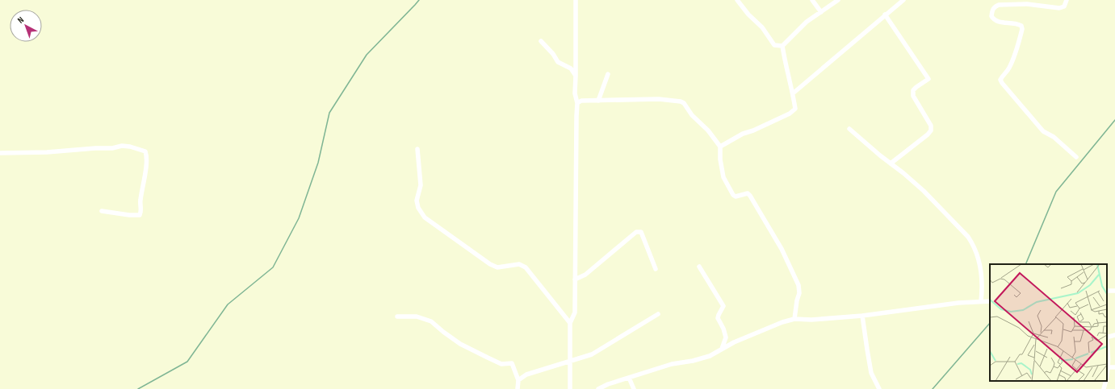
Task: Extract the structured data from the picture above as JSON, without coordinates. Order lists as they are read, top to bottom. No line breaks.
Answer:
{"north":"top left"}
